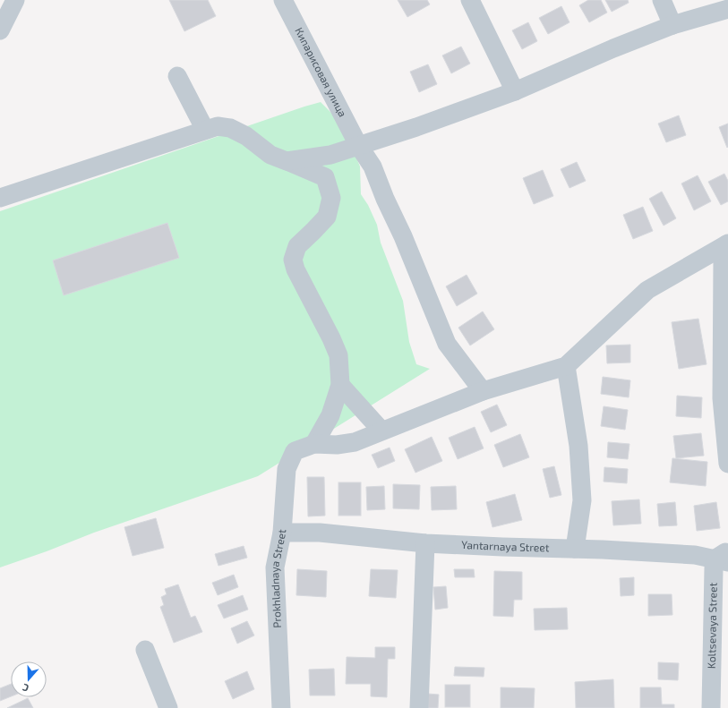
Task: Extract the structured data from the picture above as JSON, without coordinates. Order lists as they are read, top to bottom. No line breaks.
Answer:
{"streets":{"street":["Кипарисовая улица","Yantarnaya Street","Prokhladnaya Street","Koltsevaya Street"]},"crossings":[["Yantarnaya Street","Prokhladnaya Street"],["Yantarnaya Street","Koltsevaya Street"]],"north":"bottom"}
